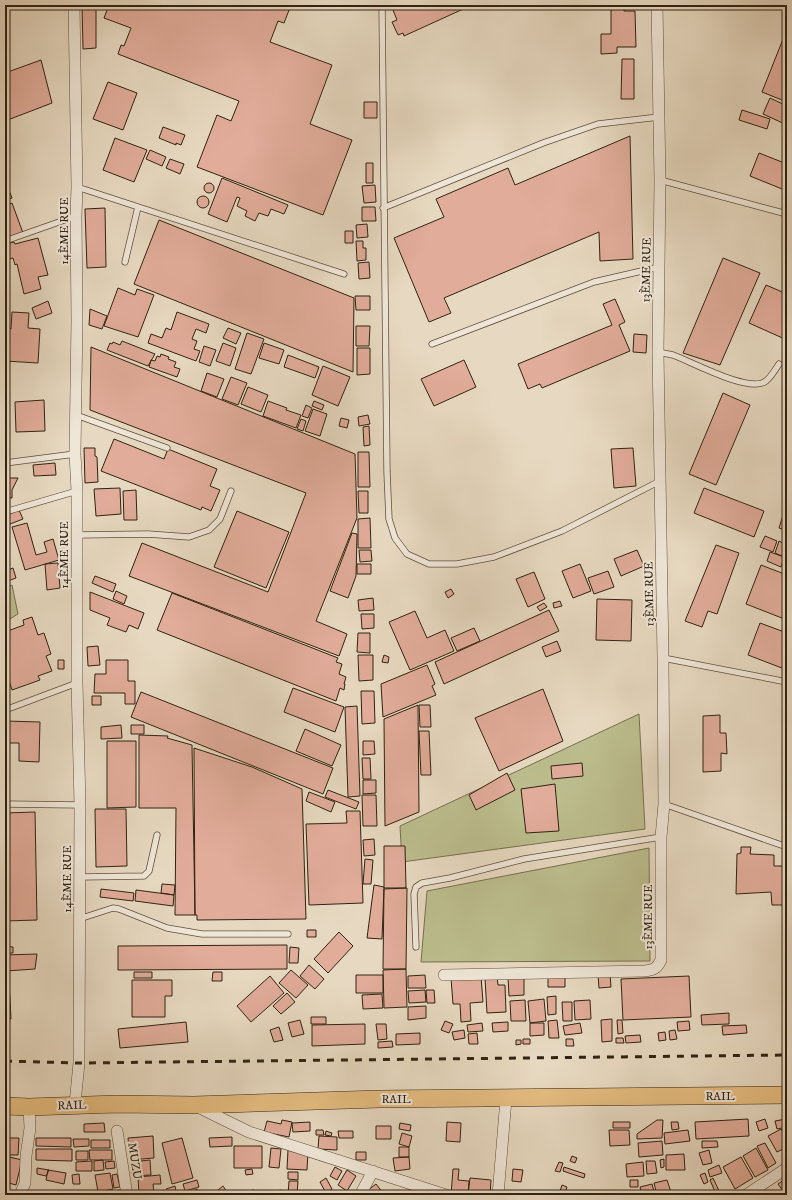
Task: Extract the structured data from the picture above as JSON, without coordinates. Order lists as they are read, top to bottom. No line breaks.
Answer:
{"streets":{"main road":["RAIL"],"street":["14ÈME RUE","13ÈME RUE","MUZU"]},"crossings":[["14ÈME RUE","RAIL"]]}
